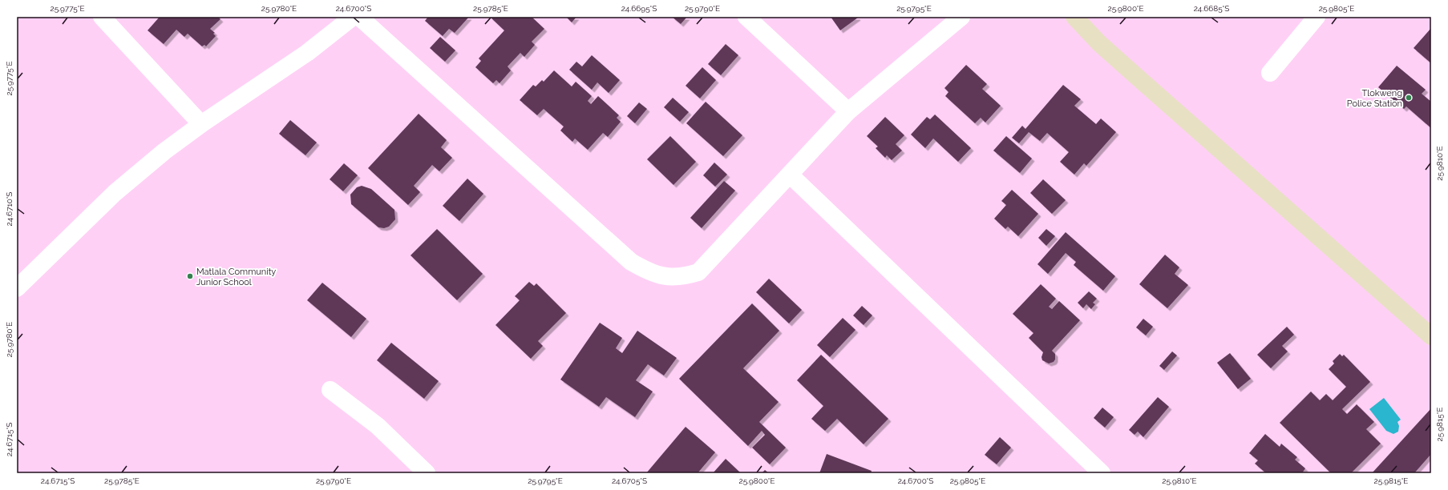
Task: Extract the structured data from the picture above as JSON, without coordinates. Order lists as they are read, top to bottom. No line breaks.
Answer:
{"places":["Tlokweng Police Station","Matlala Community Junior School"],"coordinates":["25.9775°E","25.9780°E","24.6700°S","25.9785°E","24.6695°S","25.9790°E","25.9795°E","25.9800°E","24.6685°S","25.9805°E","25.9810°E","24.6710°S","25.9815°E","24.6715°S","24.6705°S"]}
